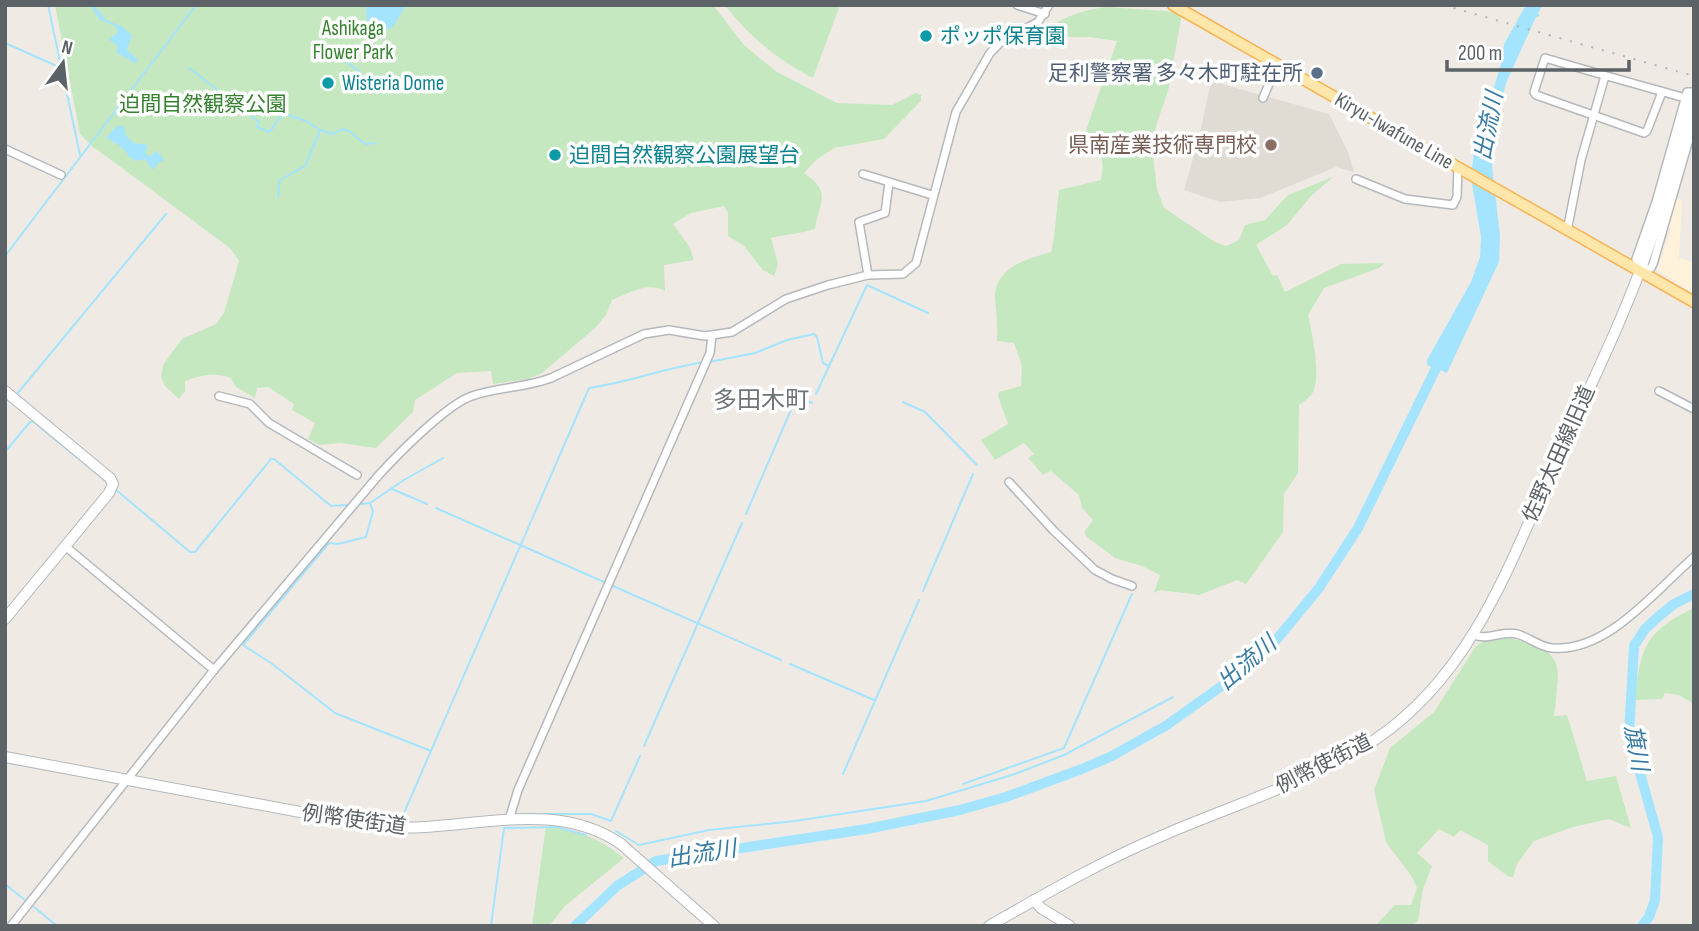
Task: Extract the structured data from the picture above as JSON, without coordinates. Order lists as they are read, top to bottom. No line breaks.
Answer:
{"streets":{"main road":["Kiryu-Iwafune Line"],"street":["佐野太田線旧道","例幣使街道"]},"crossings":[["佐野太田線旧道","例幣使街道"]],"districts":["多田木町"],"water":["出流川","旗川"],"parks":["Ashikaga Flower Park","迫間自然観察公園"],"places":["ポッポ保育園","足利警察署 多々木町駐在所","Wisteria Dome","県南産業技術専門校","迫間自然観察公園展望台"],"scale_bar":"200 m","north":"top"}
